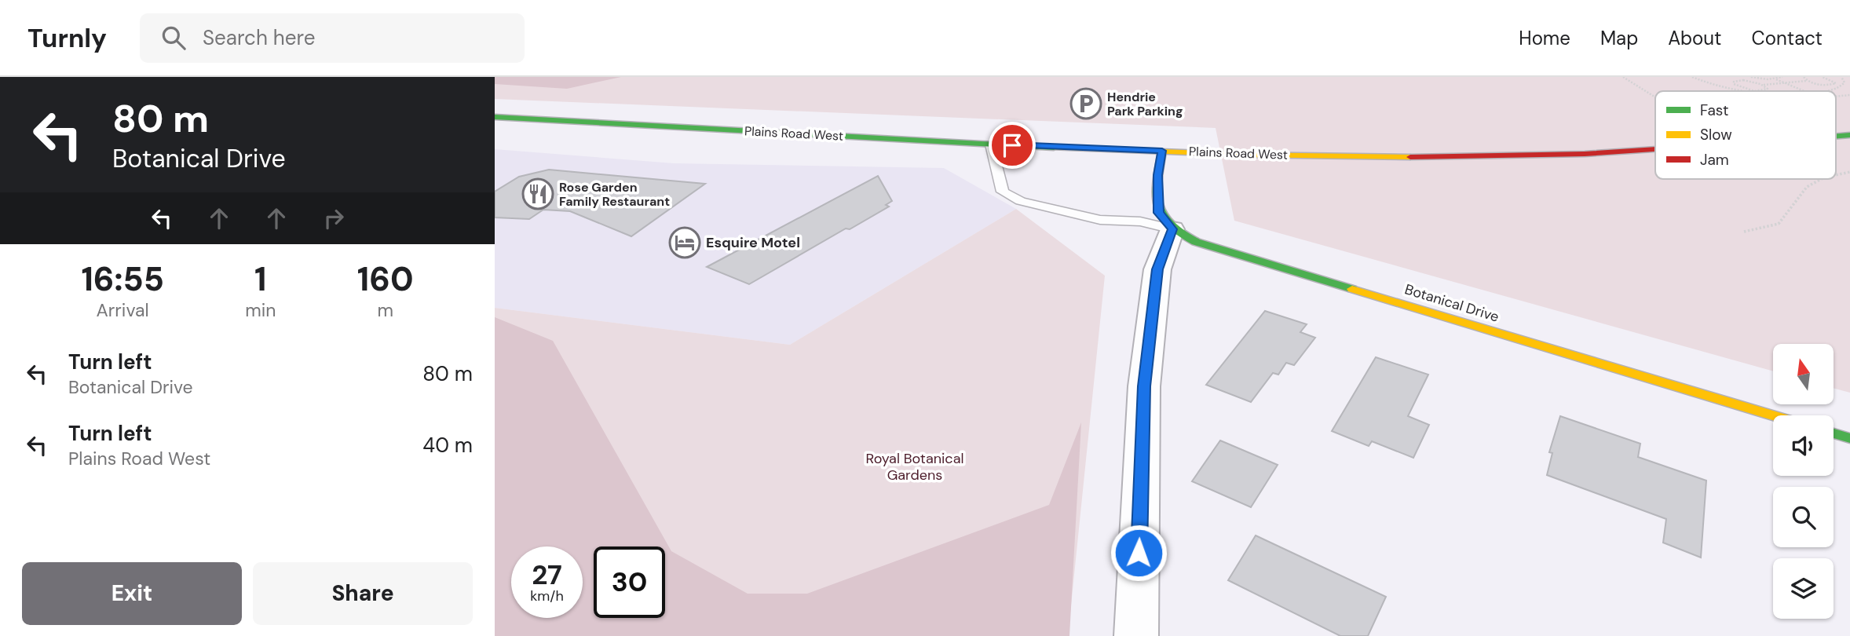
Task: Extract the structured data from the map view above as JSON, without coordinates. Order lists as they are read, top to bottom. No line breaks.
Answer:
{"streets":{"main road":["Plains Road West","Botanical Drive"]},"crossings":[["Plains Road West","Botanical Drive"]],"parks":["Royal Botanical Gardens"],"places":{"parking":["Hendrie Park Parking"],"restaurant":["Rose Garden Family Restaurant"],"hotel":["Esquire Motel"]},"legend":["Fast","Slow","Jam"],"north":"top","page":{"header":"Turnly","search":"Search here","nav":["Home","Map","About","Contact"],"turn":["80 m","Botanical Drive"],"eta":["16:55","Arrival","1","min","160","m"],"list":[{"name":"Turn left","note":"Botanical Drive","value":"80 m"},{"name":"Turn left","note":"Plains Road West","value":"40 m"}],"speed":"27 km/h","limit":"30","buttons":["Exit","Share"]}}
